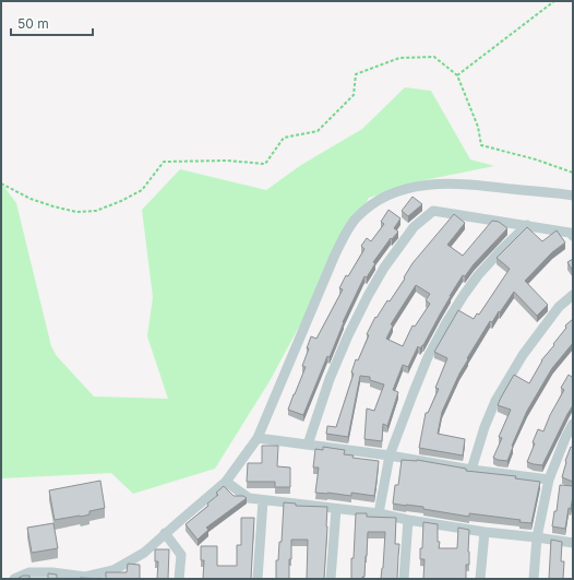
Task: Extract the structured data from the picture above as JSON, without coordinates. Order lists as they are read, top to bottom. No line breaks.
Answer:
{"scale_bar":"50 m"}
